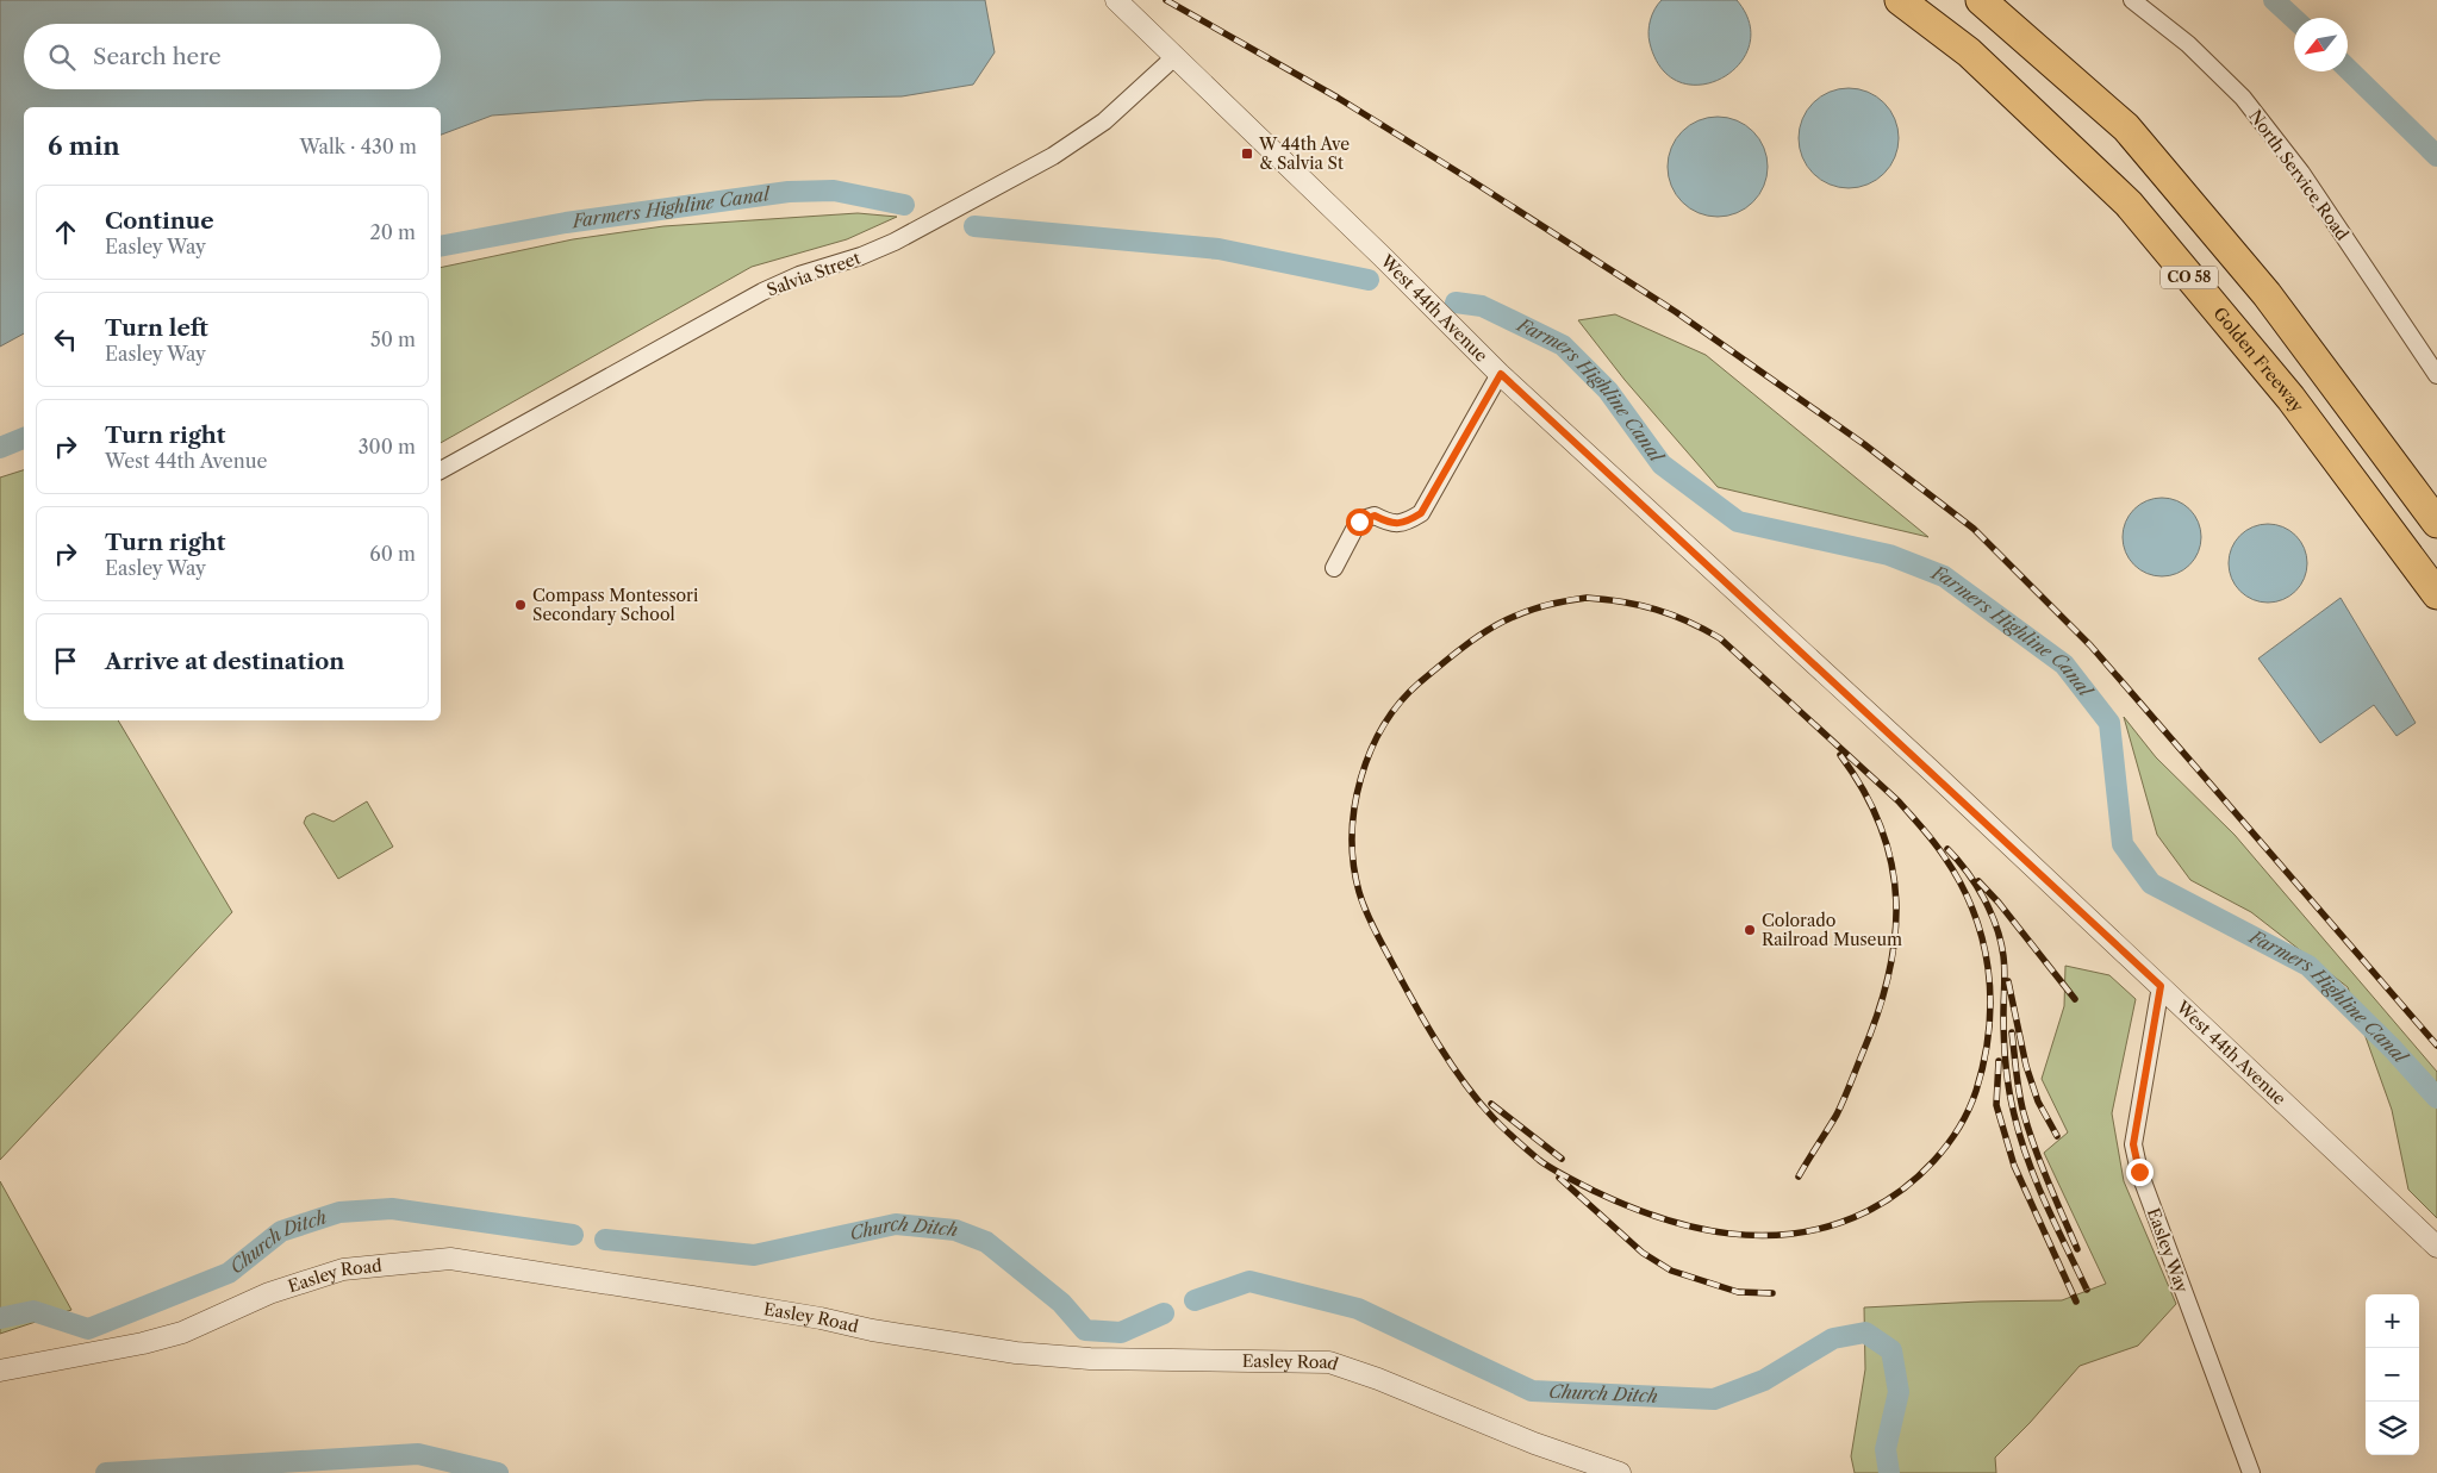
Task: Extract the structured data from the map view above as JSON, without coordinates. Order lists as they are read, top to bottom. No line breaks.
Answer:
{"streets":{"highway":["CO 58","Golden Freeway"],"street":["North Service Road","Salvia Street","West 44th Avenue","Easley Way","Easley Road"]},"crossings":[["Salvia Street","West 44th Avenue"],["West 44th Avenue","Easley Way"]],"water":["Farmers Highline Canal","Church Ditch"],"places":{"transit":["W 44th Ave & Salvia St"],"other":["Compass Montessori Secondary School","Colorado Railroad Museum"]},"north":"bottom left","page":{"search":"Search here","heading":["6 min","Walk · 430 m"],"list":[["Continue","Easley Way","20 m"],["Turn left","Easley Way","50 m"],["Turn right","West 44th Avenue","300 m"],["Turn right","Easley Way","60 m"],"Arrive at destination"],"map_buttons":["+","−"]}}
